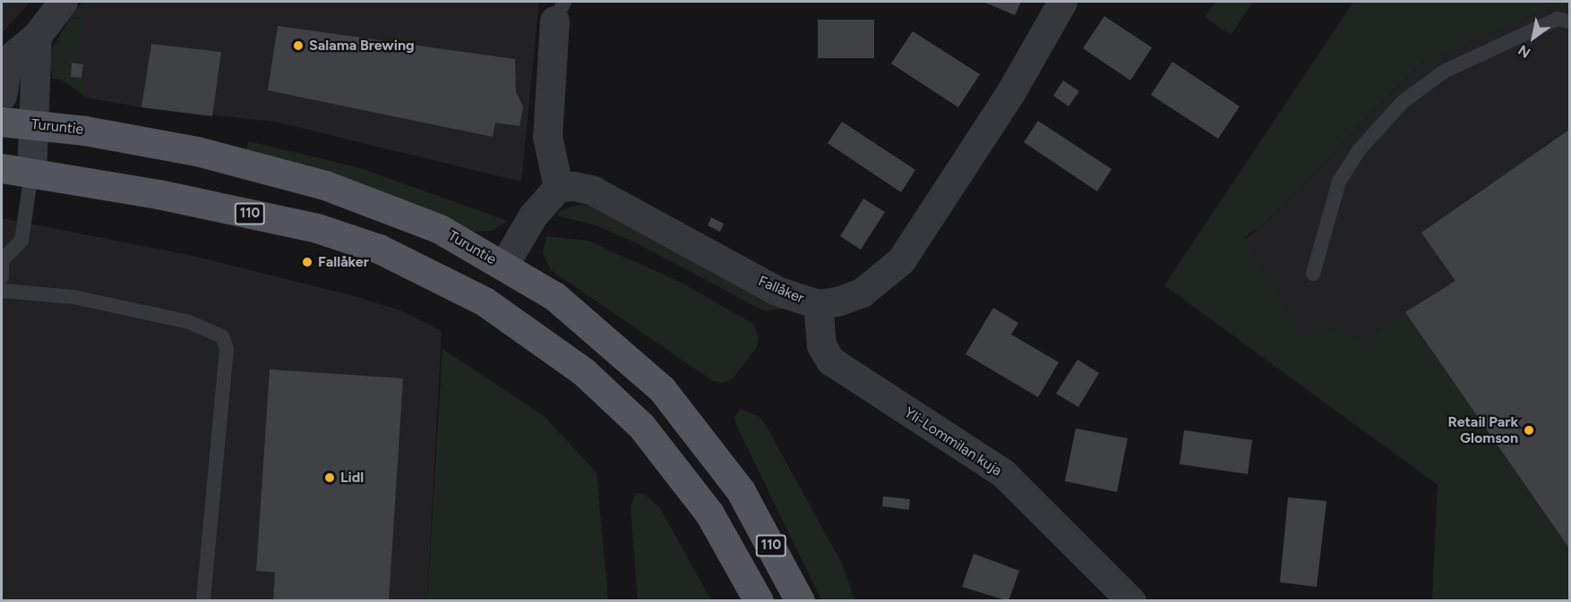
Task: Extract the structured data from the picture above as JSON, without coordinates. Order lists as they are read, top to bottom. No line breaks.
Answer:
{"streets":{"main road":["Turuntie","110"],"street":["Fallåker","Yli-Lommilan kuja"]},"crossings":[["Fallåker","Yli-Lommilan kuja"]],"places":["Salama Brewing","Fallåker","Retail Park Glomson","Lidl"],"north":"bottom left"}
